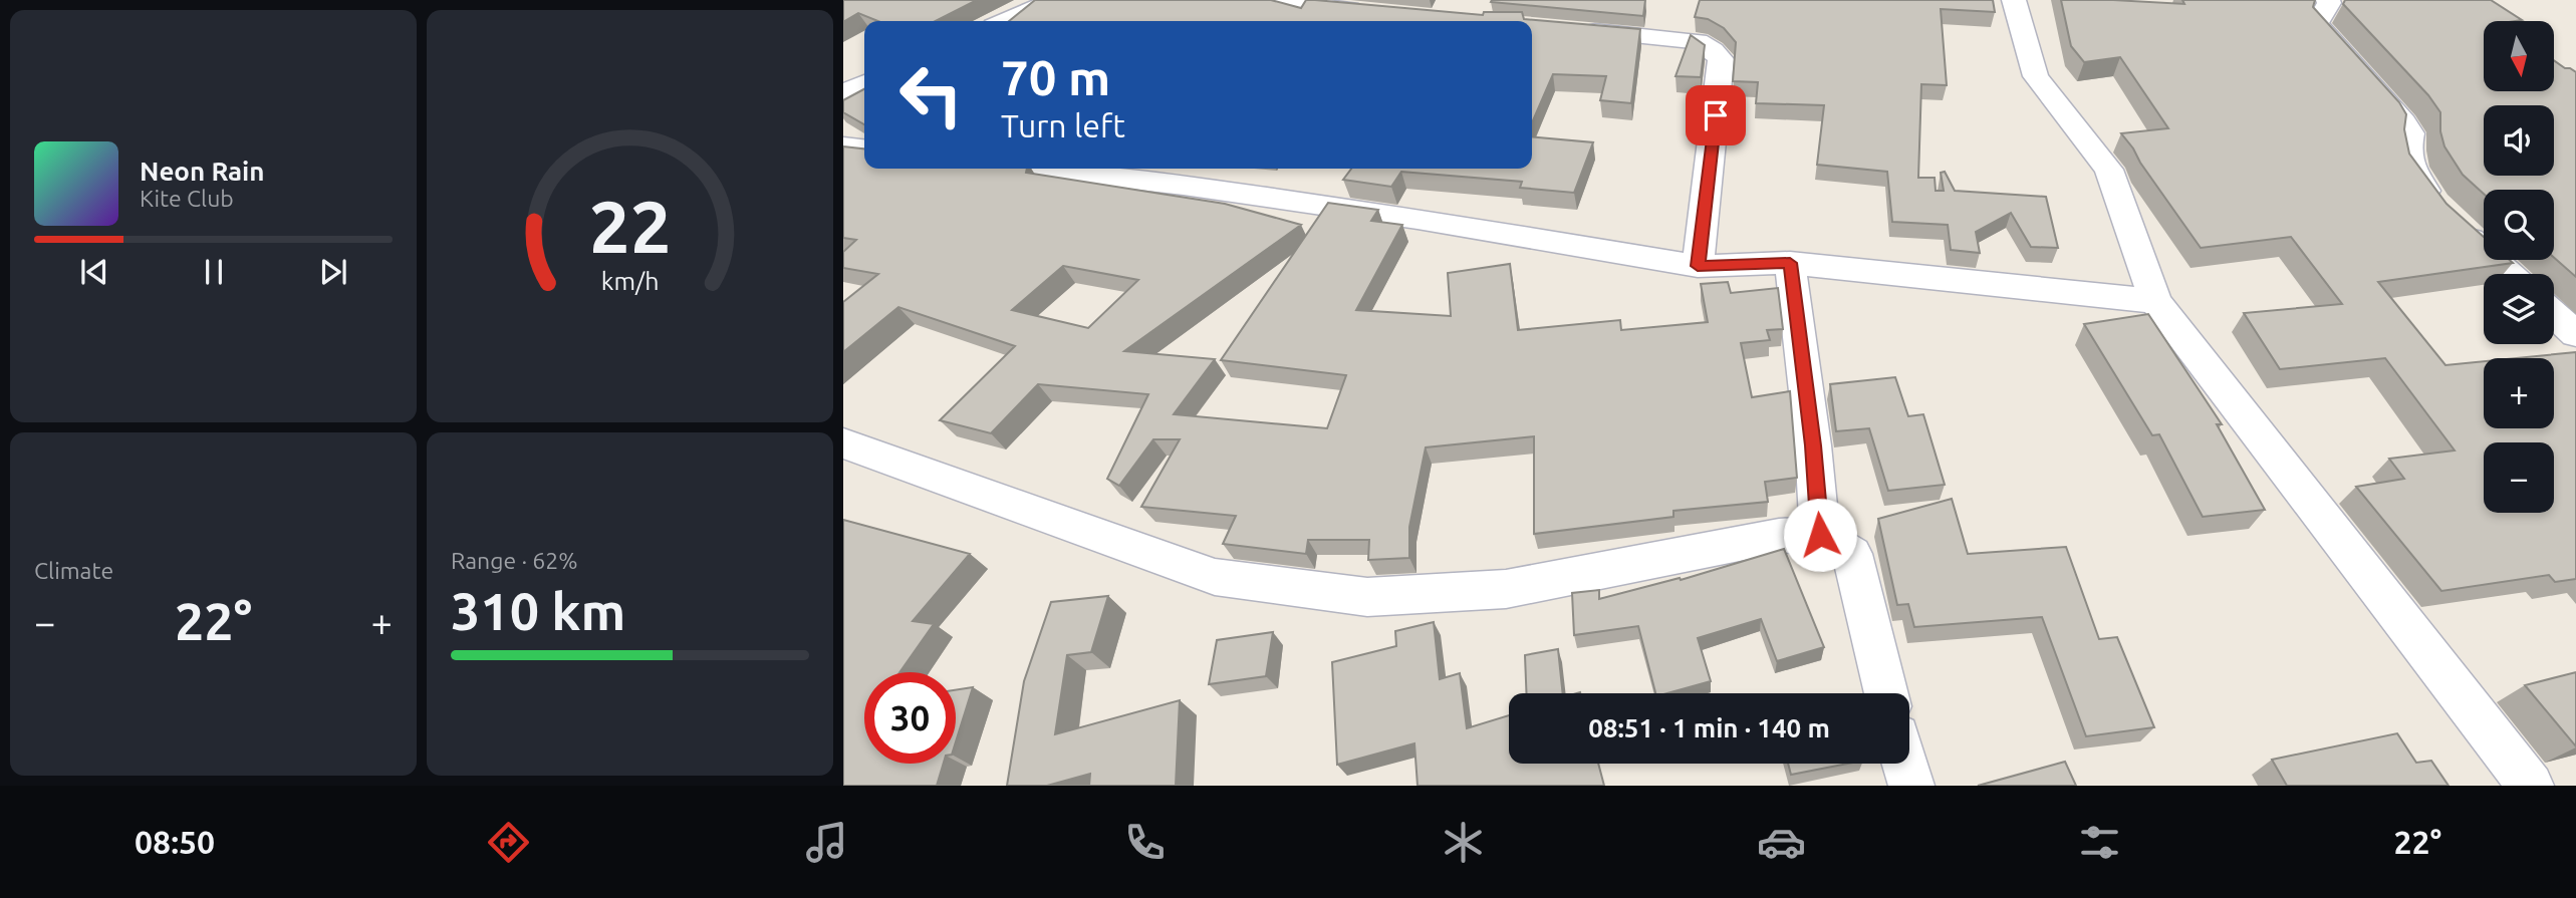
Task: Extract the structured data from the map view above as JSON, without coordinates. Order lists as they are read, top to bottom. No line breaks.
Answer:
{"north":"bottom","page":{"map_buttons":["+","−"],"turn":["70 m","Turn left"],"song":["Neon Rain","Kite Club"],"tile":["Climate",["Range · 62%","310 km"]],"heat":["−","22°","+"],"limit":"30","trip":"08:51 · 1 min · 140 m","tabs":["08:50","22°"],"gauge":["22","km/h"]}}
